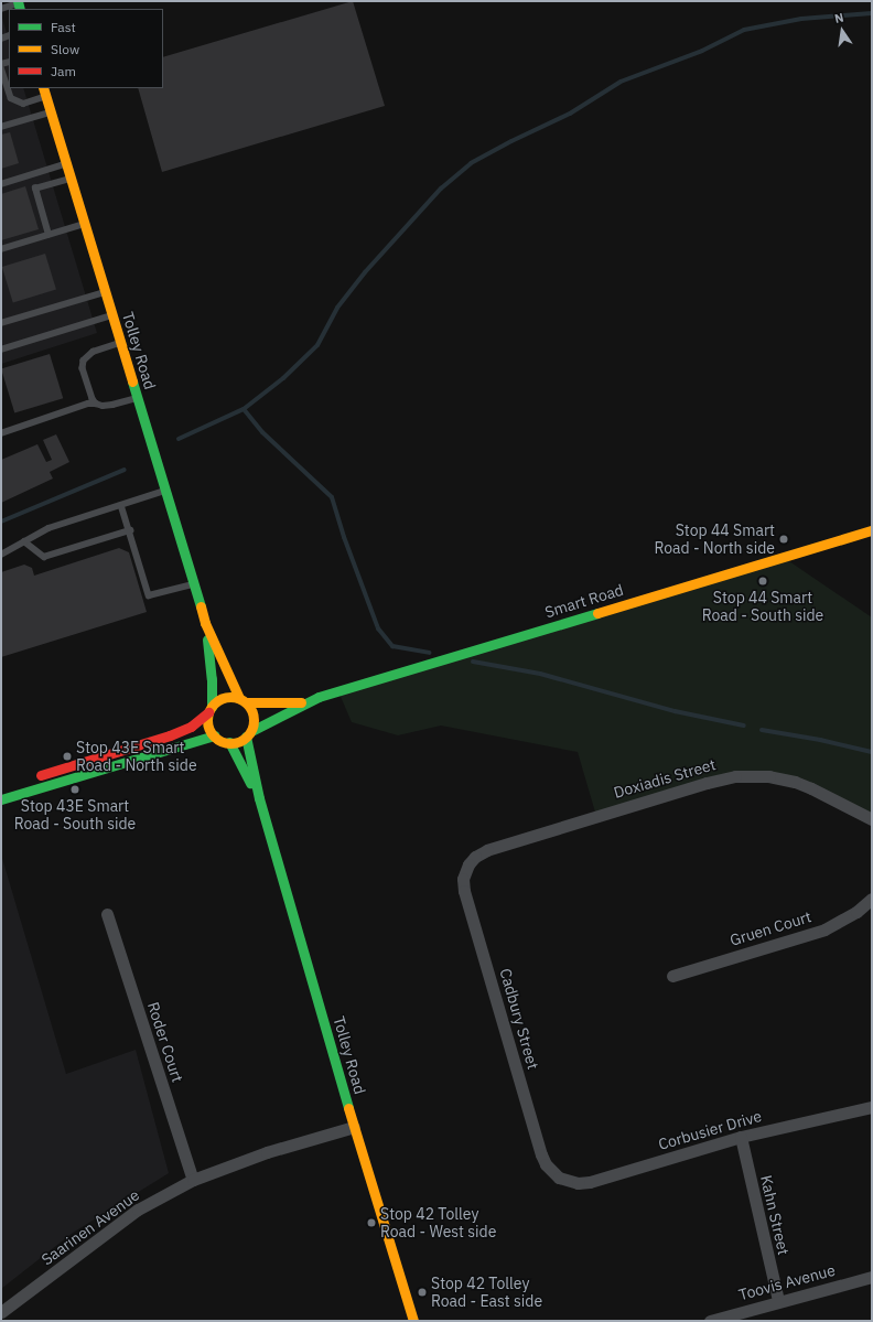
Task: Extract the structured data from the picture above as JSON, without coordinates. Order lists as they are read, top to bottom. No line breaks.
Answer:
{"streets":{"main road":["Tolley Road","Smart Road"],"street":["Doxiadis Street","Gruen Court","Cadbury Street","Roder Court","Corbusier Drive","Kahn Street","Saarinen Avenue","Toovis Avenue"]},"crossings":[["Tolley Road","Smart Road"],["Tolley Road","Saarinen Avenue"],["Doxiadis Street","Cadbury Street"],["Cadbury Street","Corbusier Drive"],["Roder Court","Saarinen Avenue"],["Corbusier Drive","Kahn Street"],["Kahn Street","Toovis Avenue"]],"places":["Stop 44 Smart Road - North side","Stop 44 Smart Road - South side","Stop 43E Smart Road - North side","Stop 43E Smart Road - South side","Stop 42 Tolley Road - West side","Stop 42 Tolley Road - East side"],"legend":["Fast","Slow","Jam"],"north":"top"}
